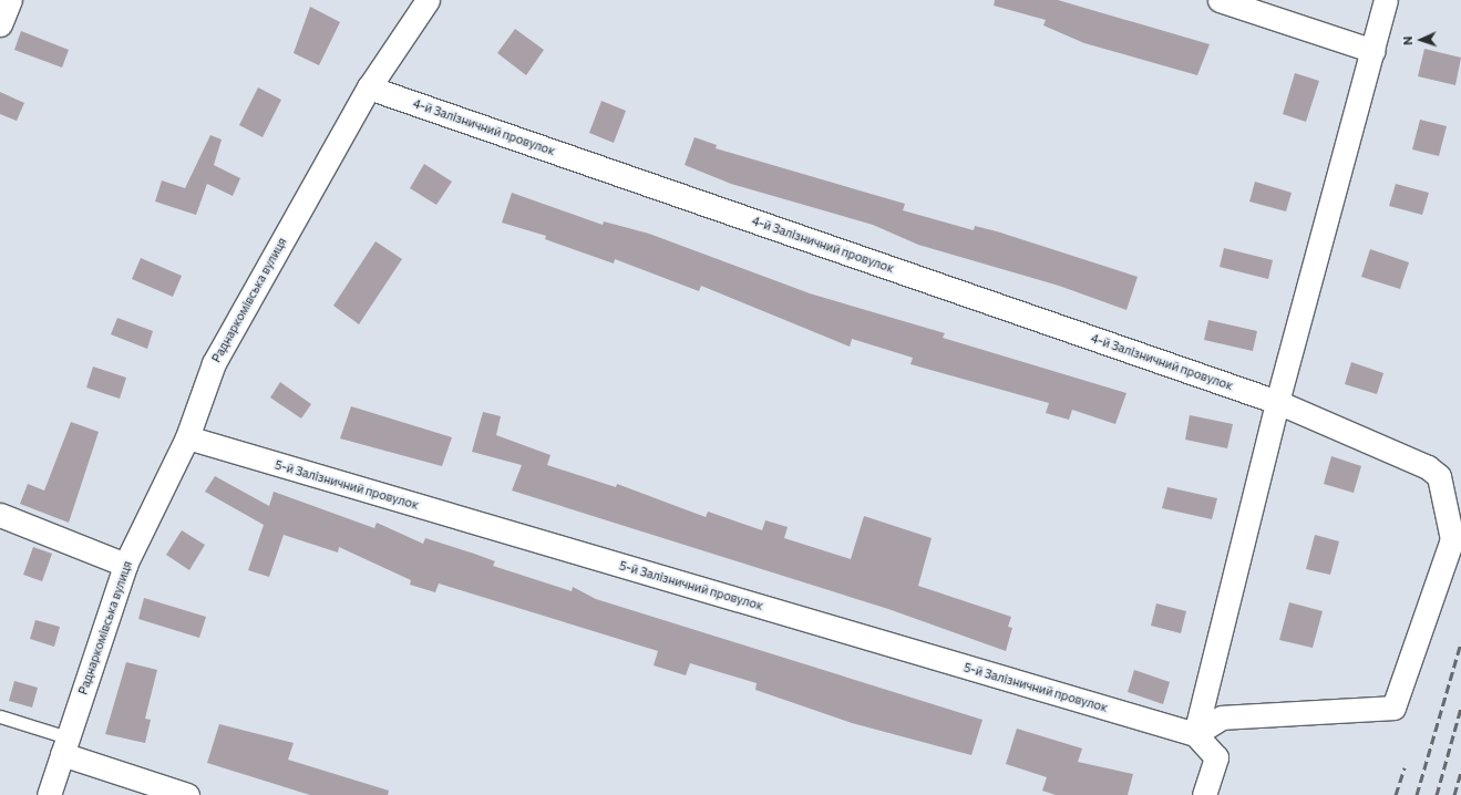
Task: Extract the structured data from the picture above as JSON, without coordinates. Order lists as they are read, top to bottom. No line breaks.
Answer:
{"streets":{"street":["4-й Залізничний провулок","Раднаркомівська вулиця","5-й Залізничний провулок"]},"crossings":[["4-й Залізничний провулок","Раднаркомівська вулиця"],["4-й Залізничний провулок","5-й Залізничний провулок"],["Раднаркомівська вулиця","5-й Залізничний провулок"]],"north":"left"}
